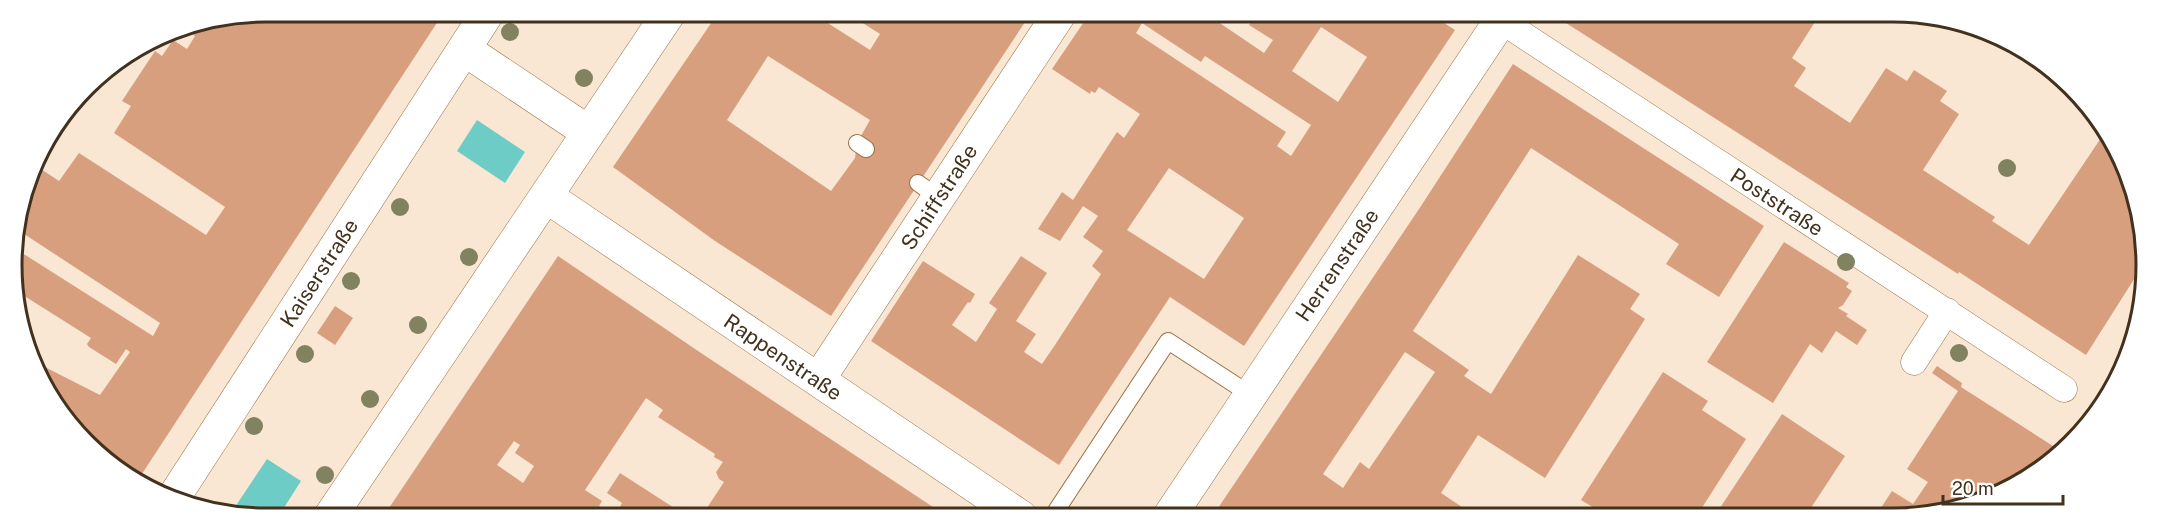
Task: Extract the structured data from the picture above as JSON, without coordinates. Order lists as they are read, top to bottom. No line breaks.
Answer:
{"streets":{"street":["Schiffstraße","Poststraße","Herrenstraße","Kaiserstraße","Rappenstraße"]},"crossings":[["Schiffstraße","Rappenstraße"]],"scale_bar":"20 m"}
